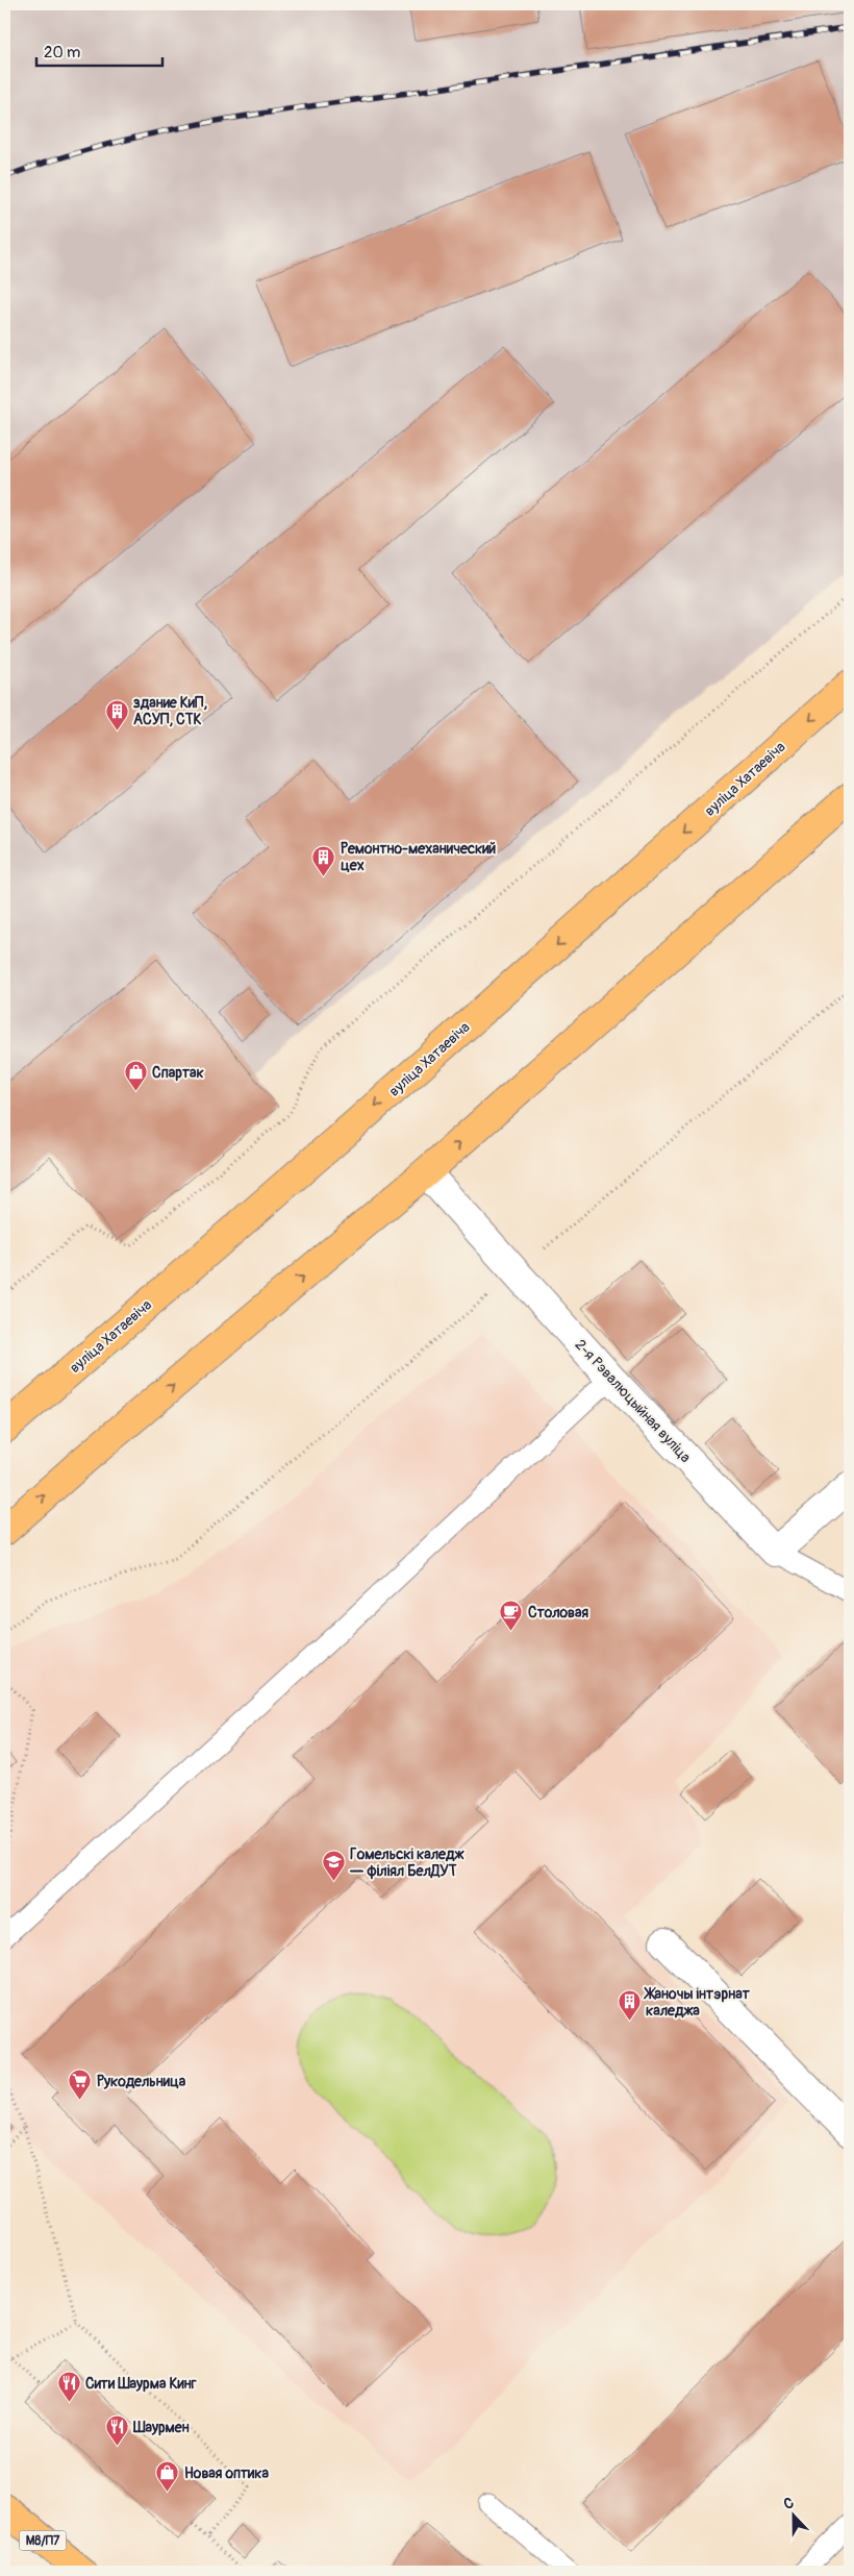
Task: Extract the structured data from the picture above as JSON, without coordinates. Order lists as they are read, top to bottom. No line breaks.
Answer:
{"streets":{"main road":["вуліца Хатаевіча","М8/П7"],"street":["2-я Рэвалюцыйная вуліца"]},"places":{"building":["здание КиП, АСУП, СТК","Ремонтно-механический цех","Жаночы інтэрнат каледжа"],"shop":["Спартак","Новая оптика"],"cafe":["Столовая"],"school or university":["Гомельскі каледж — філіял БелДУТ"],"supermarket":["Рукодельница"],"restaurant":["Сити Шаурма Кинг","Шаурмен"]},"scale_bar":"20 m","north":"top"}
